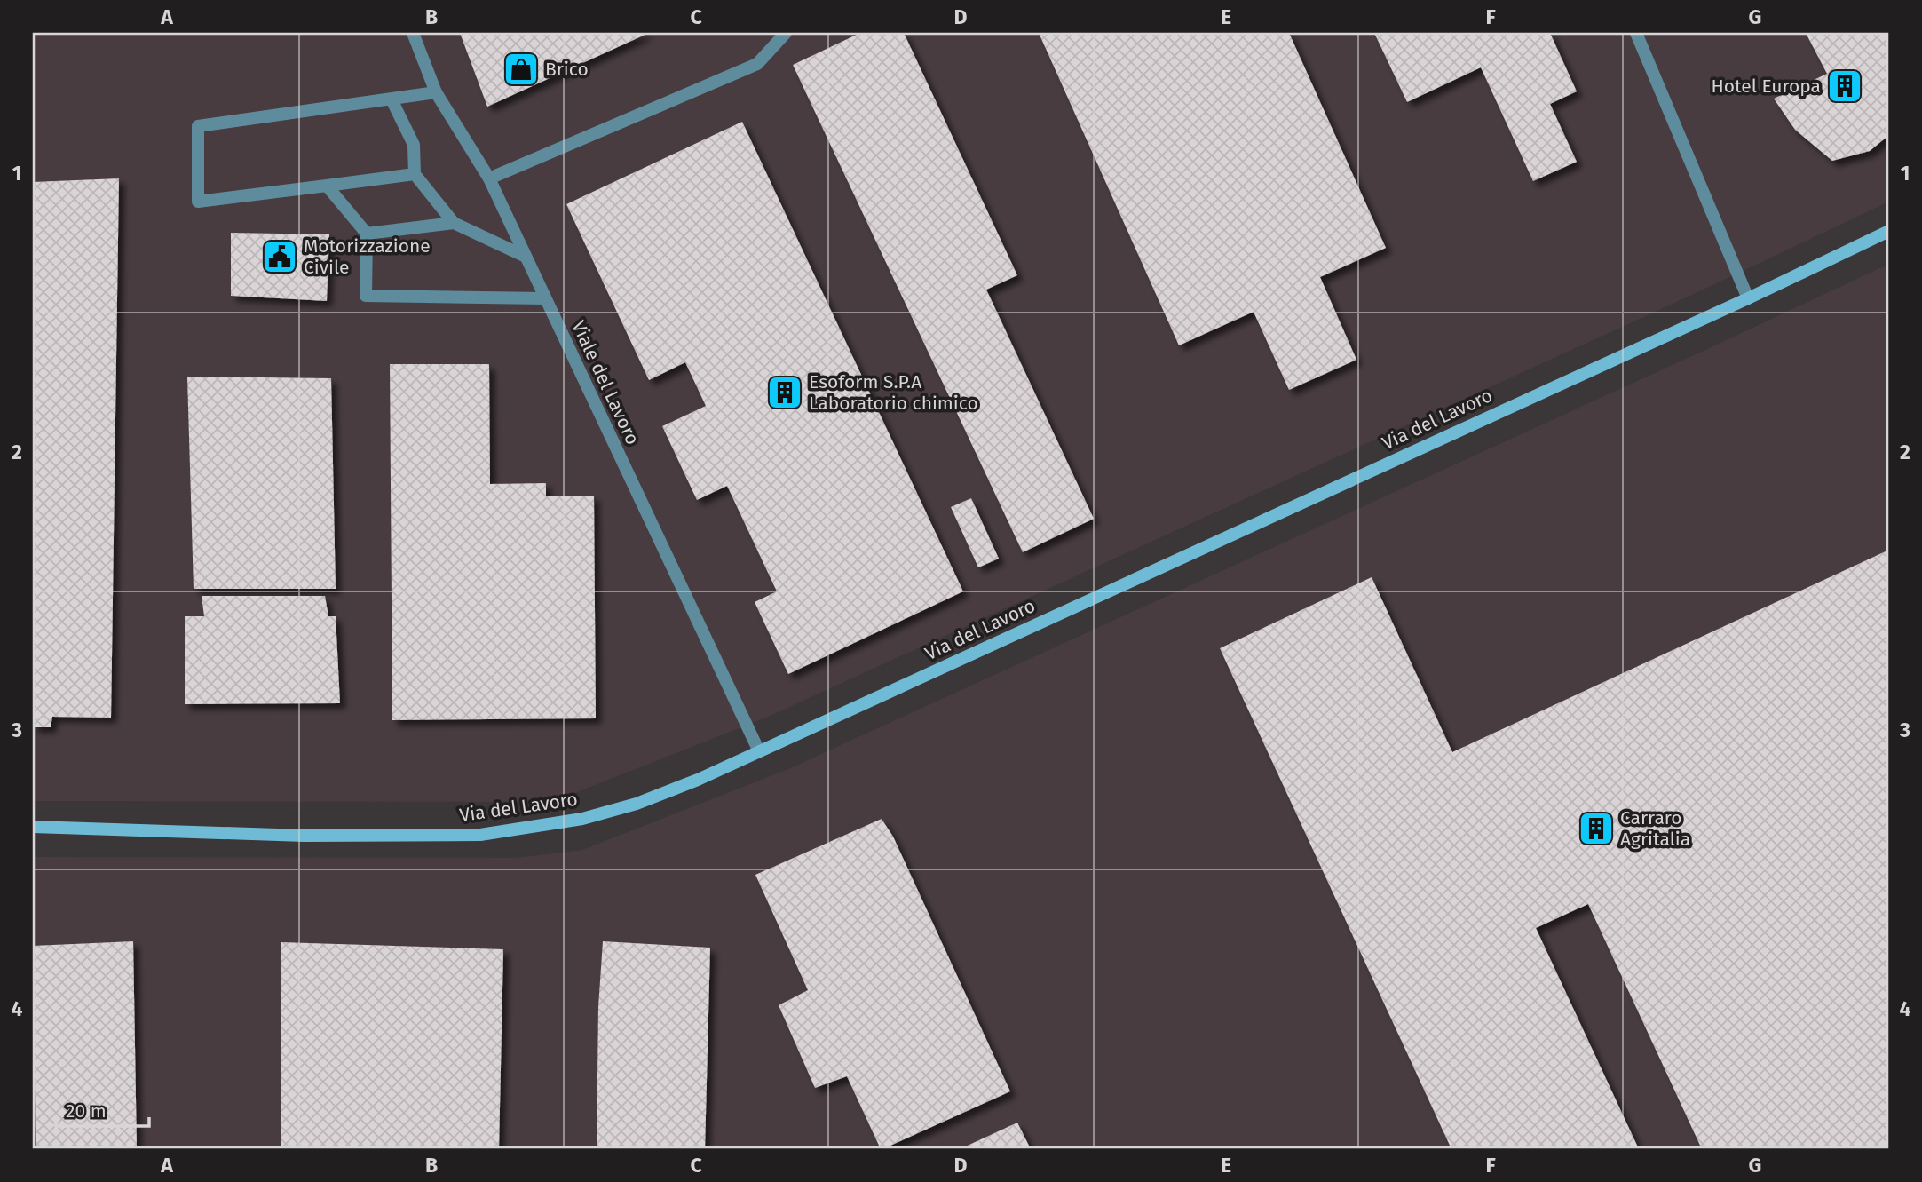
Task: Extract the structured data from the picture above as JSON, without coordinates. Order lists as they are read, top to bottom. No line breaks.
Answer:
{"streets":{"main road":["Via del Lavoro"],"street":["Viale del Lavoro"]},"crossings":[["Viale del Lavoro","Via del Lavoro"]],"places":{"shop":["Brico"],"building":["Hotel Europa","Esoform S.P.A Laboratorio chimico","Carraro Agritalia"],"public building":["Motorizzazione Civile"]},"scale_bar":"20 m","grid":{"columns":["A","B","C","D","E","F","G"],"rows":["1","2","3","4"]}}
